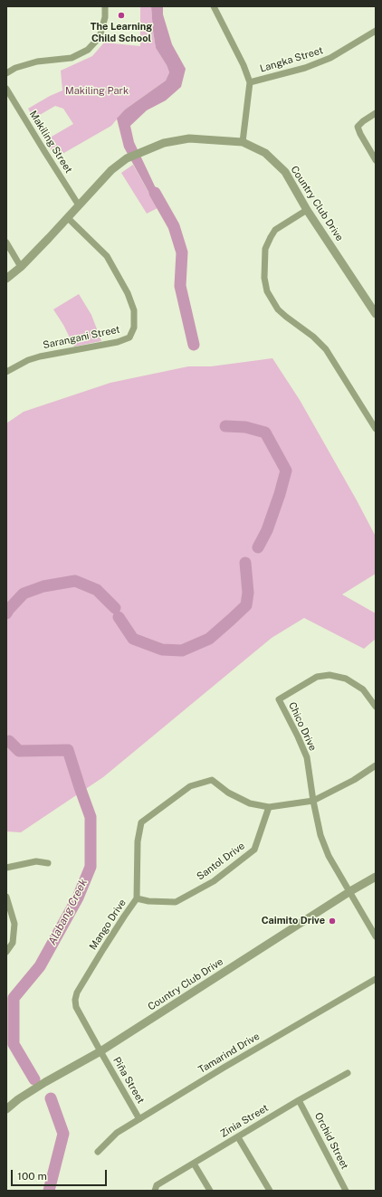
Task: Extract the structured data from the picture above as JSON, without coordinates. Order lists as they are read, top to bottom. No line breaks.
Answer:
{"streets":{"street":["Langka Street","Makiling Street","Country Club Drive","Sarangani Street","Chico Drive","Santol Drive","Mango Drive","Tamarind Drive","Piña Street","Zinia Street","Orchid Street"]},"crossings":[["Makiling Street","Country Club Drive"],["Country Club Drive","Sarangani Street"],["Country Club Drive","Chico Drive"],["Country Club Drive","Mango Drive"],["Country Club Drive","Piña Street"],["Chico Drive","Mango Drive"],["Santol Drive","Mango Drive"],["Mango Drive","Piña Street"],["Tamarind Drive","Piña Street"],["Zinia Street","Orchid Street"]],"water":["Alabang Creek"],"parks":["Makiling Park"],"places":["The Learning Child School","Caimito Drive"],"scale_bar":"100 m"}
